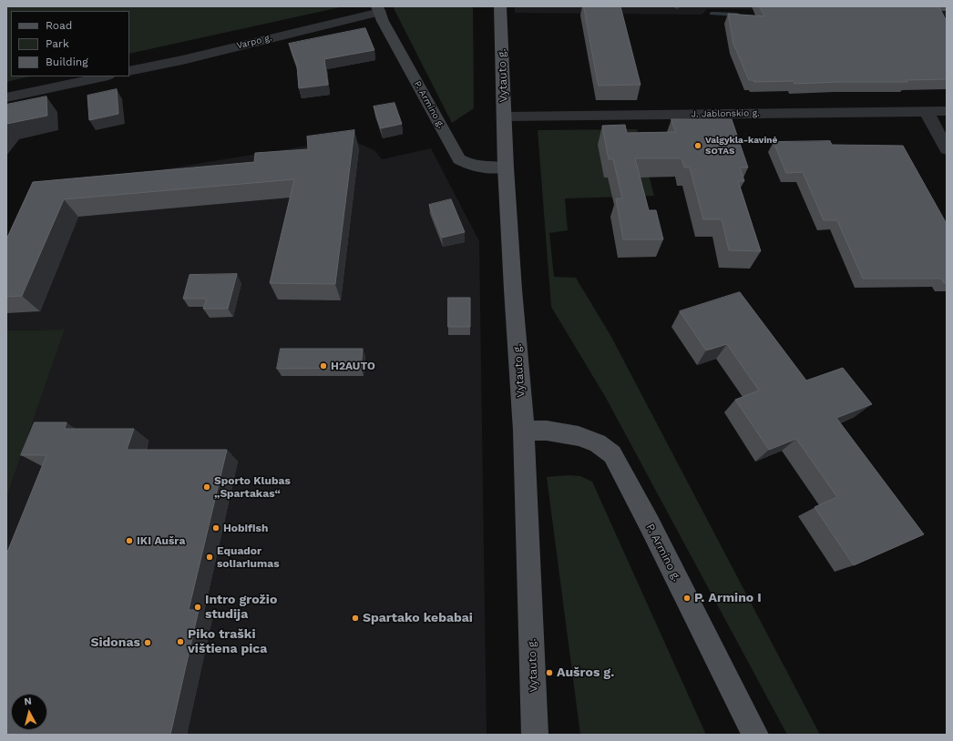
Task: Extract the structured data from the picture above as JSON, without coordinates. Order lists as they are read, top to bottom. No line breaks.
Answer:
{"streets":{"main road":["Vytauto g.","P. Armino g."],"street":["Varpo g.","J. Jablonskio g."]},"crossings":[["Varpo g.","P. Armino g."],["Vytauto g.","P. Armino g."],["Vytauto g.","J. Jablonskio g."]],"places":["Valgykla-kavinė SOTAS","H2AUTO","Sporto Klubas „Spartakas“","Hobifish","IKI Aušra","Equador soliariumas","P. Armino I","Intro grožio studija","Spartako kebabai","Piko traški vištiena pica","Sidonas","Aušros g."],"legend":["Road","Park","Building"],"north":"top"}
